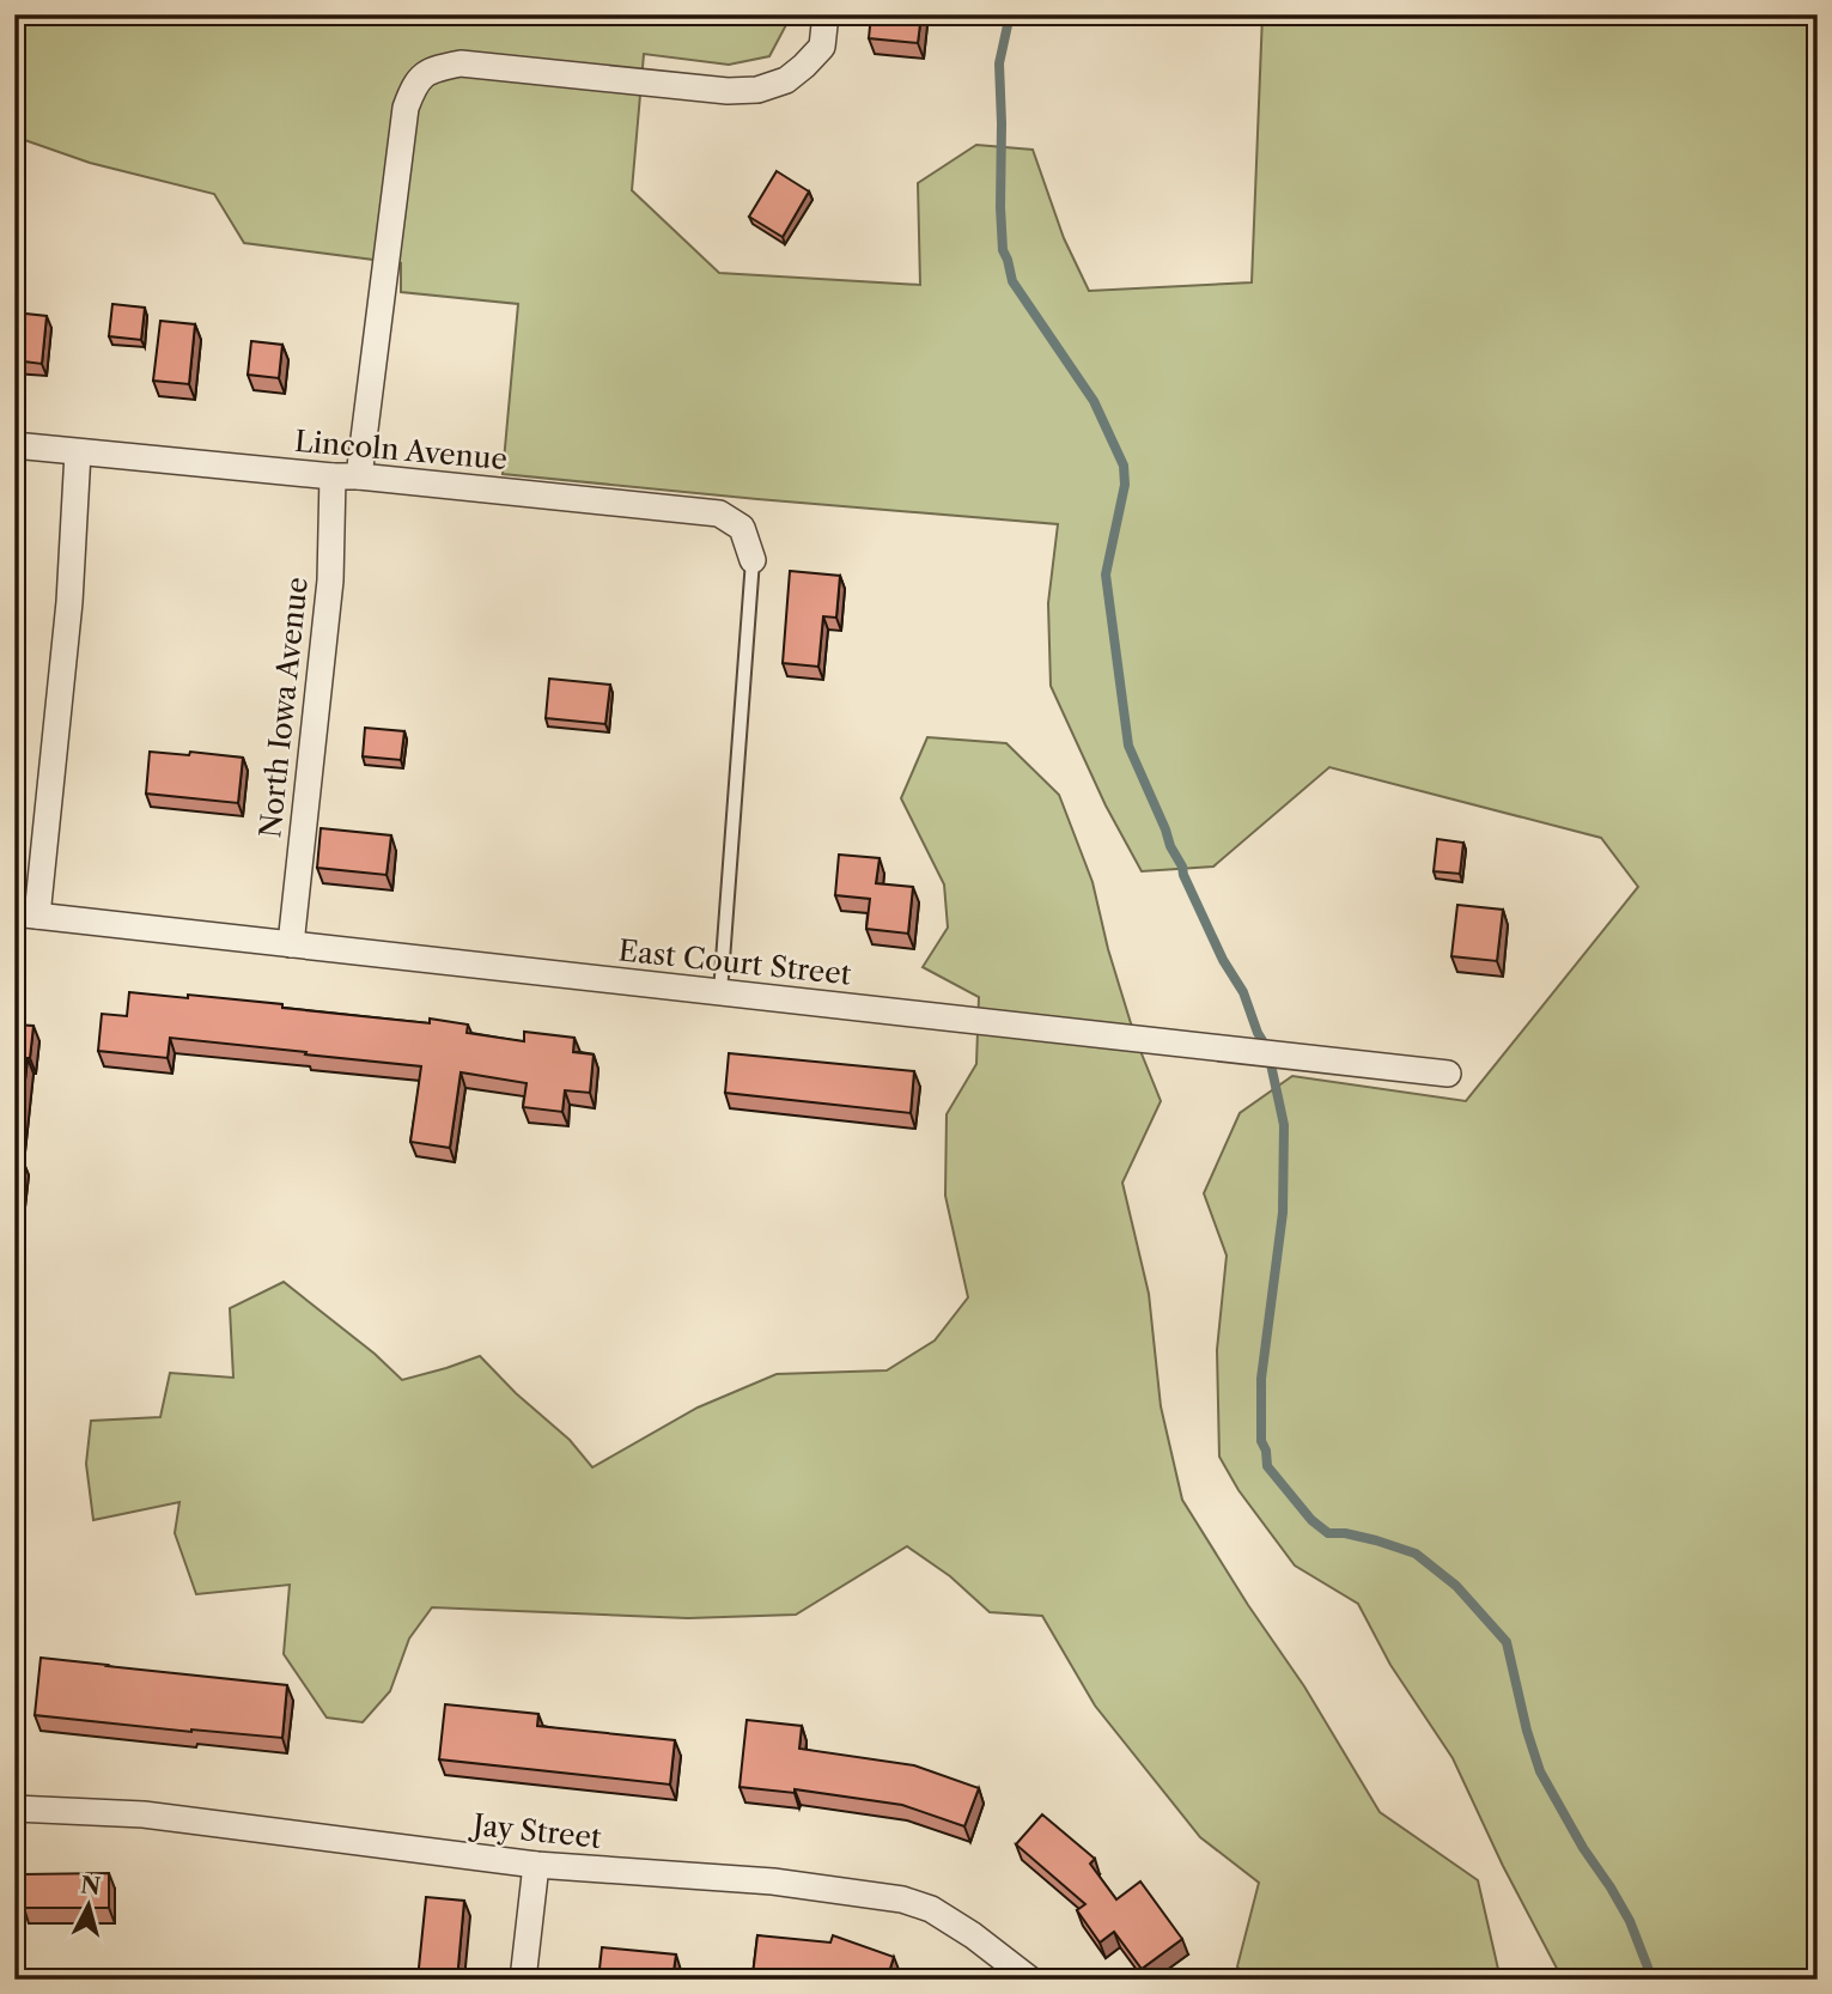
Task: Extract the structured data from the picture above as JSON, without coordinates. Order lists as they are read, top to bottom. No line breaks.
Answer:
{"streets":{"street":["Lincoln Avenue","North Iowa Avenue","East Court Street","Jay Street"]},"crossings":[["Lincoln Avenue","North Iowa Avenue"],["North Iowa Avenue","East Court Street"]],"north":"top"}
